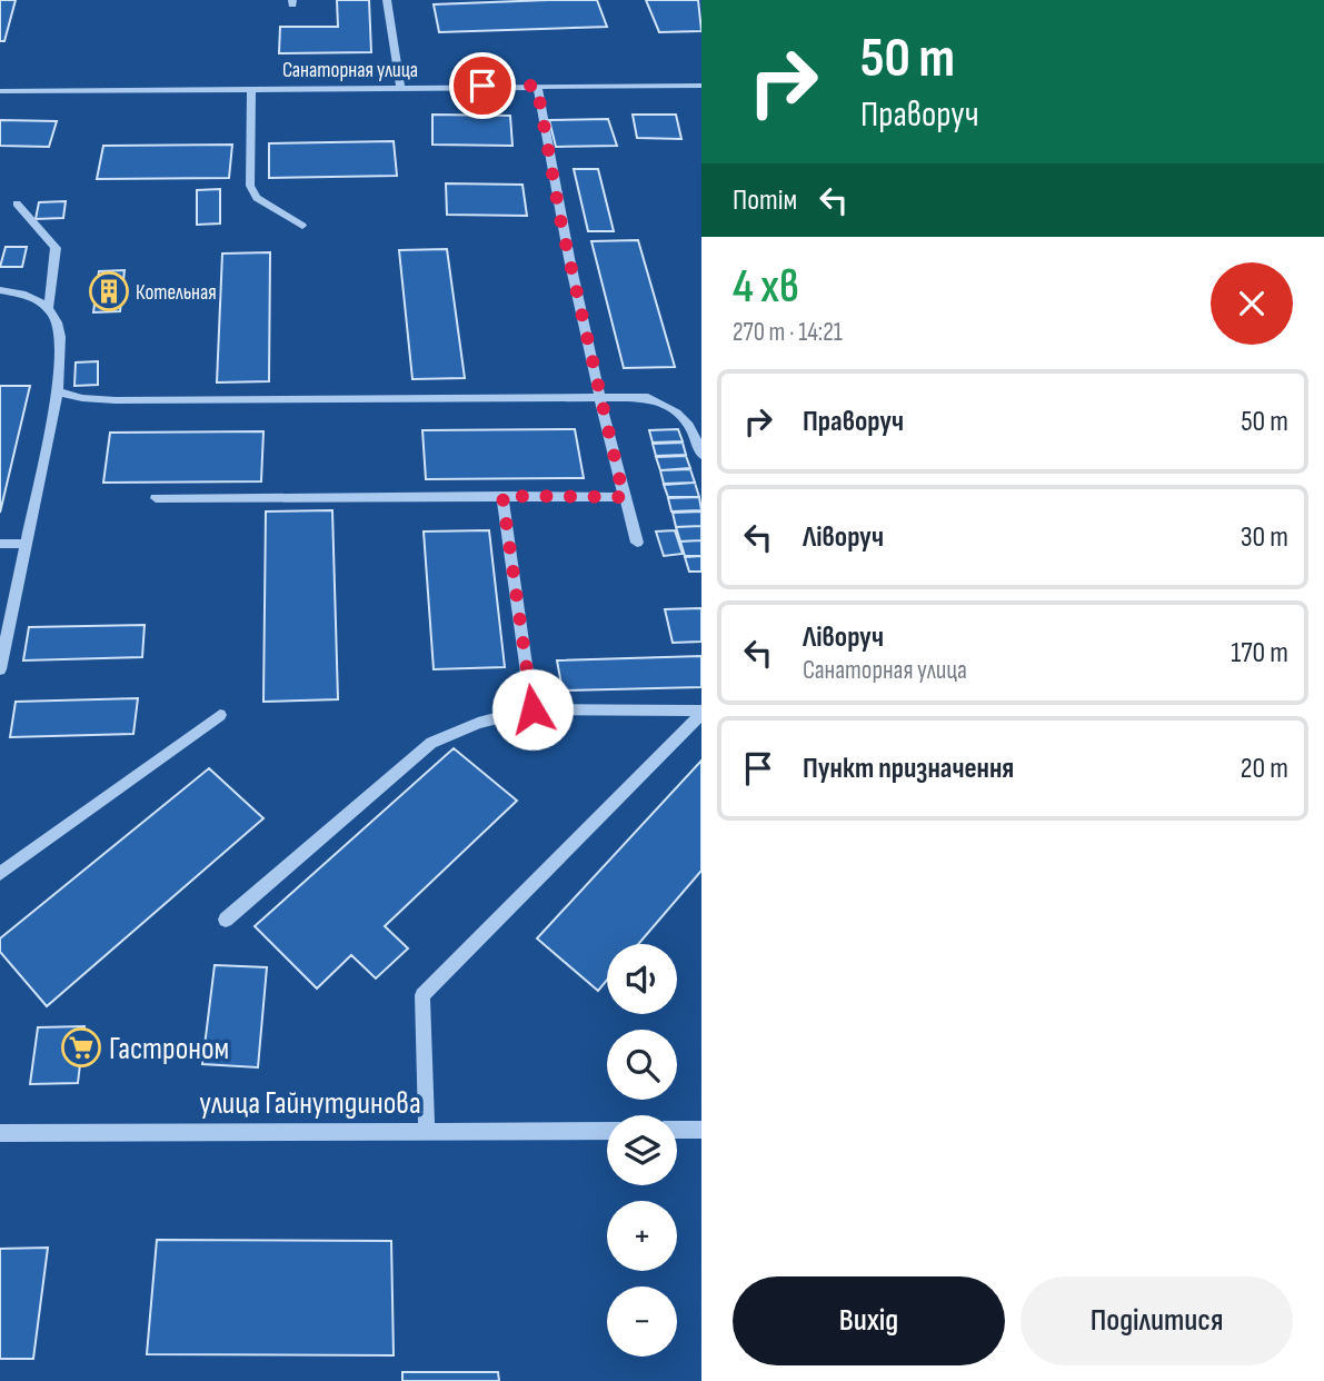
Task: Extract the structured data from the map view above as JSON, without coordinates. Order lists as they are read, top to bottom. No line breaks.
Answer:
{"streets":{"street":["Санаторная улица","улица Гайнутдинова"]},"places":{"building":["Котельная"],"supermarket":["Гастроном"]},"page":{"turn":["50 m","Праворуч"],"then":"Потім","heading":["4 хв","270 m · 14:21"],"list":[{"name":"Праворуч","value":"50 m"},{"name":"Ліворуч","value":"30 m"},{"name":"Ліворуч","note":"Санаторная улица","value":"170 m"},{"name":"Пункт призначення","value":"20 m"}],"map_buttons":["+","−"],"buttons":["Вихід","Поділитися"]}}
